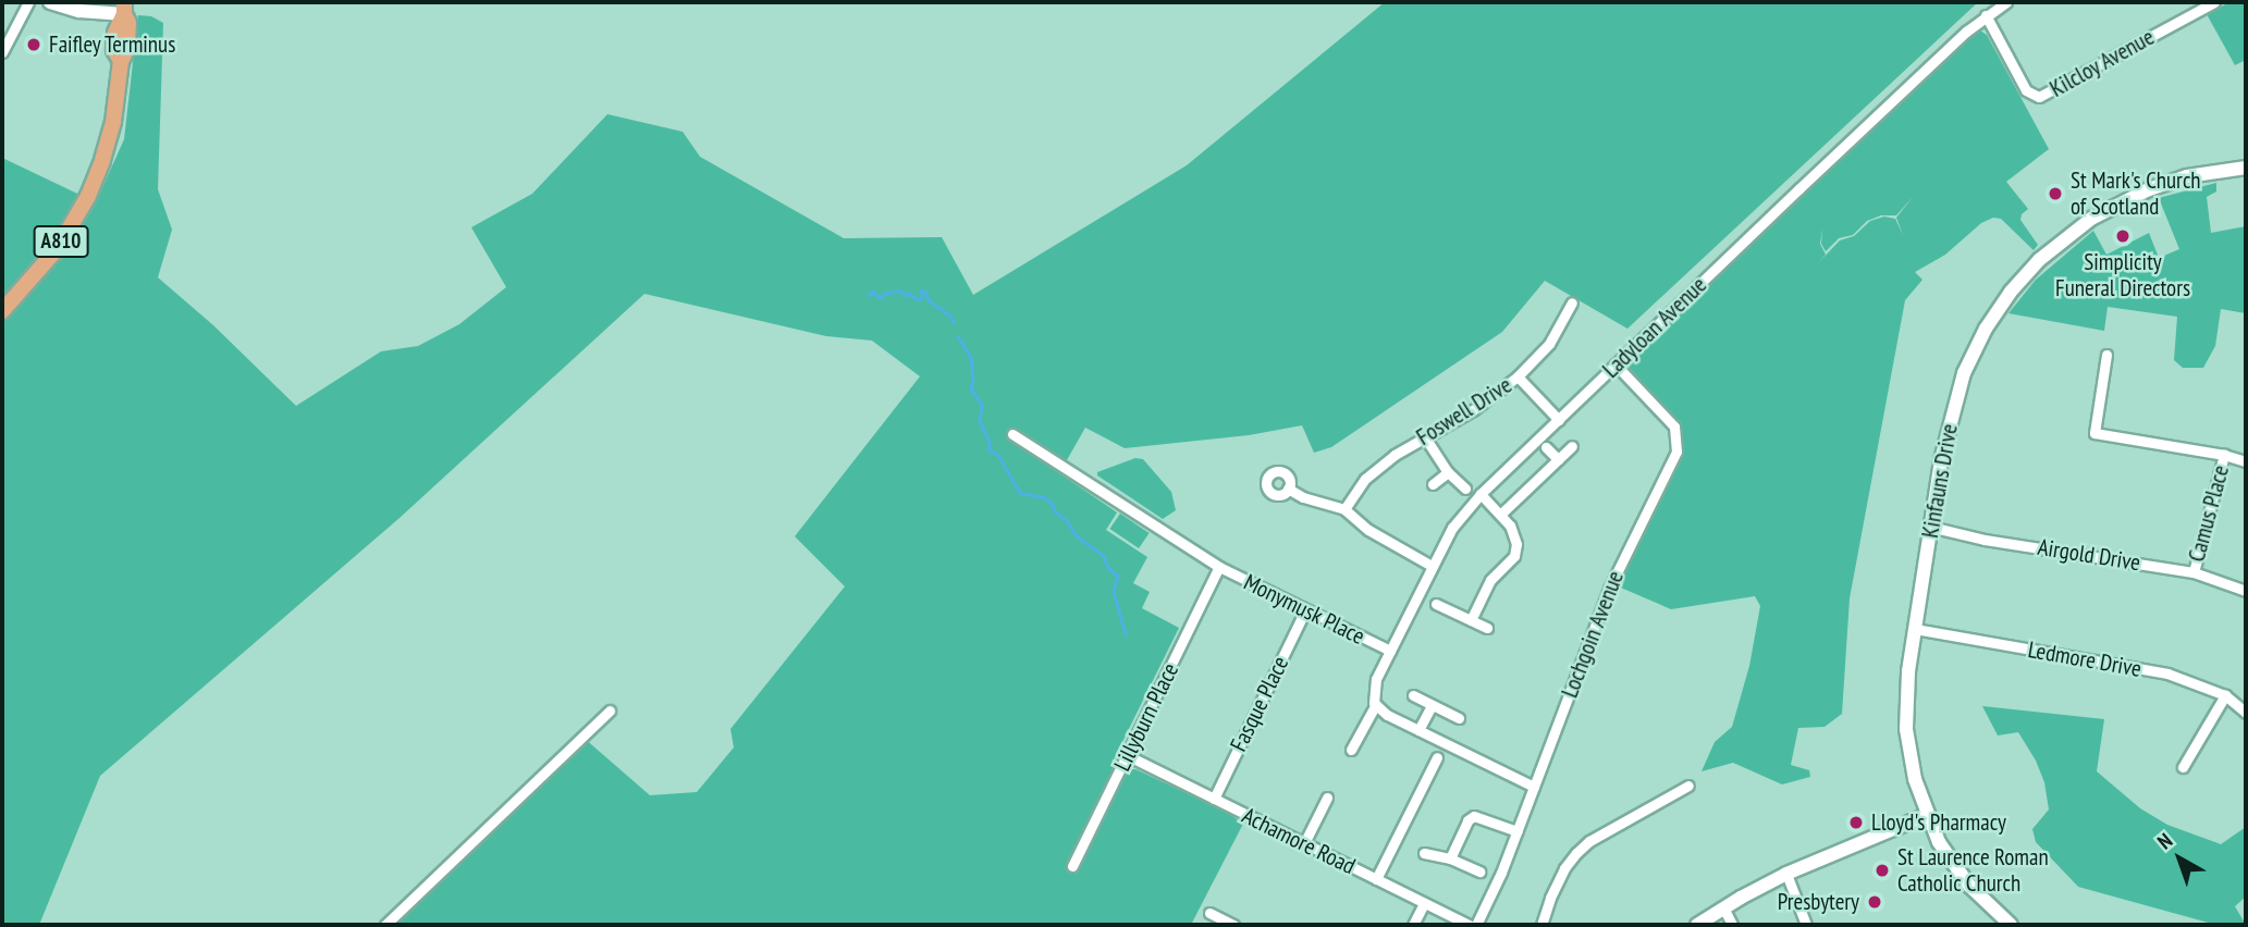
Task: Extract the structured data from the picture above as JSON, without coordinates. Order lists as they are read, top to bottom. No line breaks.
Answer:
{"streets":{"main road":["A810"],"street":["Kilcloy Avenue","Ladyloan Avenue","Foswell Drive","Kinfauns Drive","Camus Place","Airgold Drive","Monymusk Place","Lochgoin Avenue","Ledmore Drive","Fasque Place","Lillyburn Place","Achamore Road"]},"crossings":[["Kilcloy Avenue","Ladyloan Avenue"],["Ladyloan Avenue","Monymusk Place"],["Ladyloan Avenue","Lochgoin Avenue"],["Kinfauns Drive","Airgold Drive"],["Kinfauns Drive","Ledmore Drive"],["Camus Place","Airgold Drive"],["Monymusk Place","Fasque Place"],["Monymusk Place","Lillyburn Place"],["Fasque Place","Achamore Road"],["Lillyburn Place","Achamore Road"]],"places":["Faifley Terminus","St Mark's Church of Scotland","Simplicity Funeral Directors","Lloyd's Pharmacy","St Laurence Roman Catholic Church","Presbytery"],"north":"top left"}
